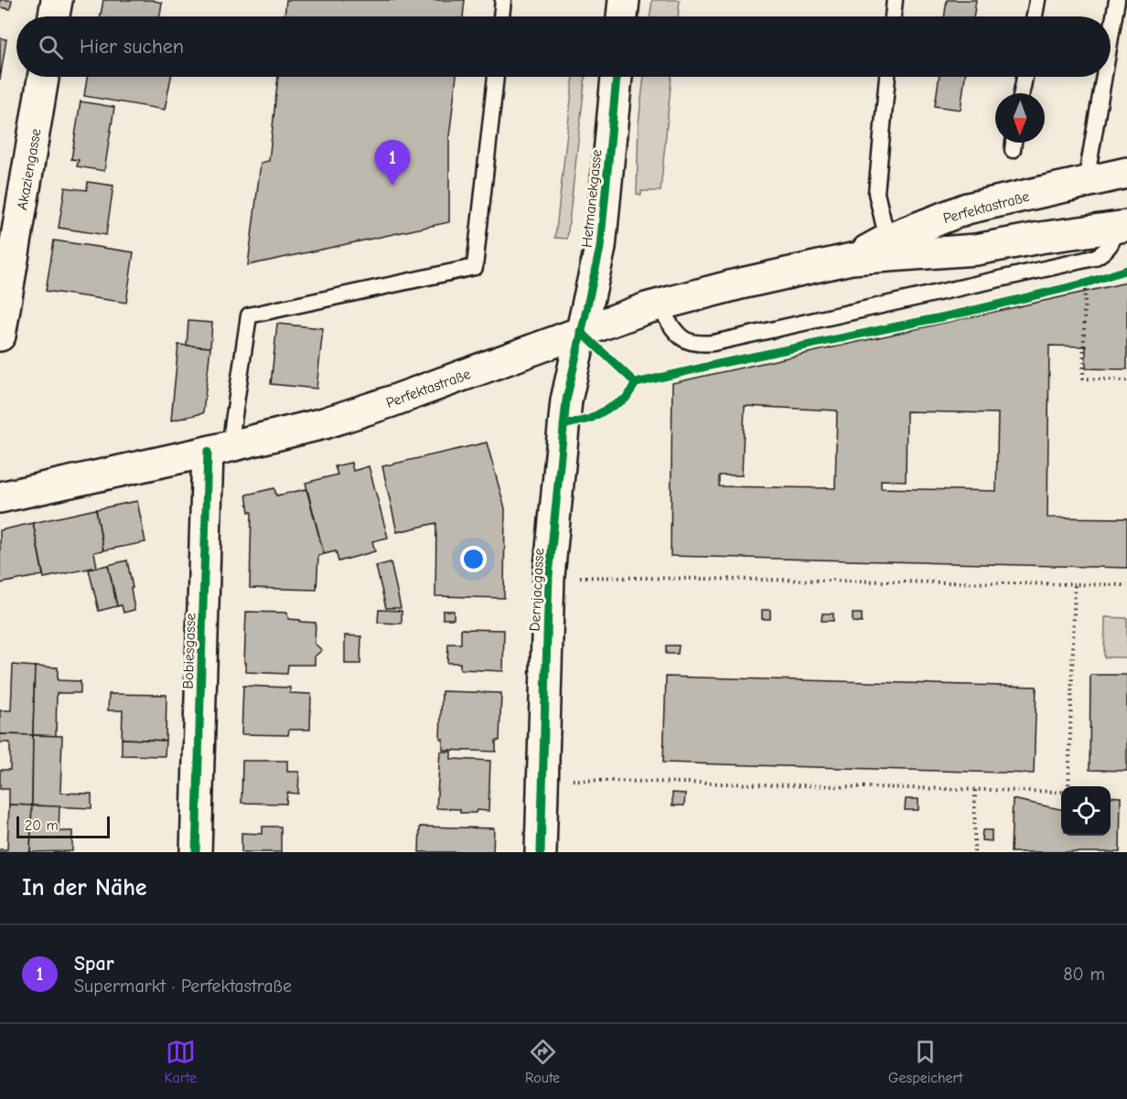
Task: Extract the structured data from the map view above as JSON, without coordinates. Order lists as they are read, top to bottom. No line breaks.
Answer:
{"streets":{"street":["Akaziengasse","Hetmanekgasse","Perfektastraße","Dernjacgasse","Bobiesgasse"]},"crossings":[["Hetmanekgasse","Perfektastraße"],["Hetmanekgasse","Dernjacgasse"],["Perfektastraße","Dernjacgasse"],["Perfektastraße","Bobiesgasse"]],"scale_bar":"20 m","north":"bottom","page":{"search":"Hier suchen","pins":"1","scale":"20 m","heading":"In der Nähe","list":[{"mark":"1","name":"Spar","note":"Supermarkt · Perfektastraße","value":"80 m"}],"nav":["Karte","Route","Gespeichert"]}}
